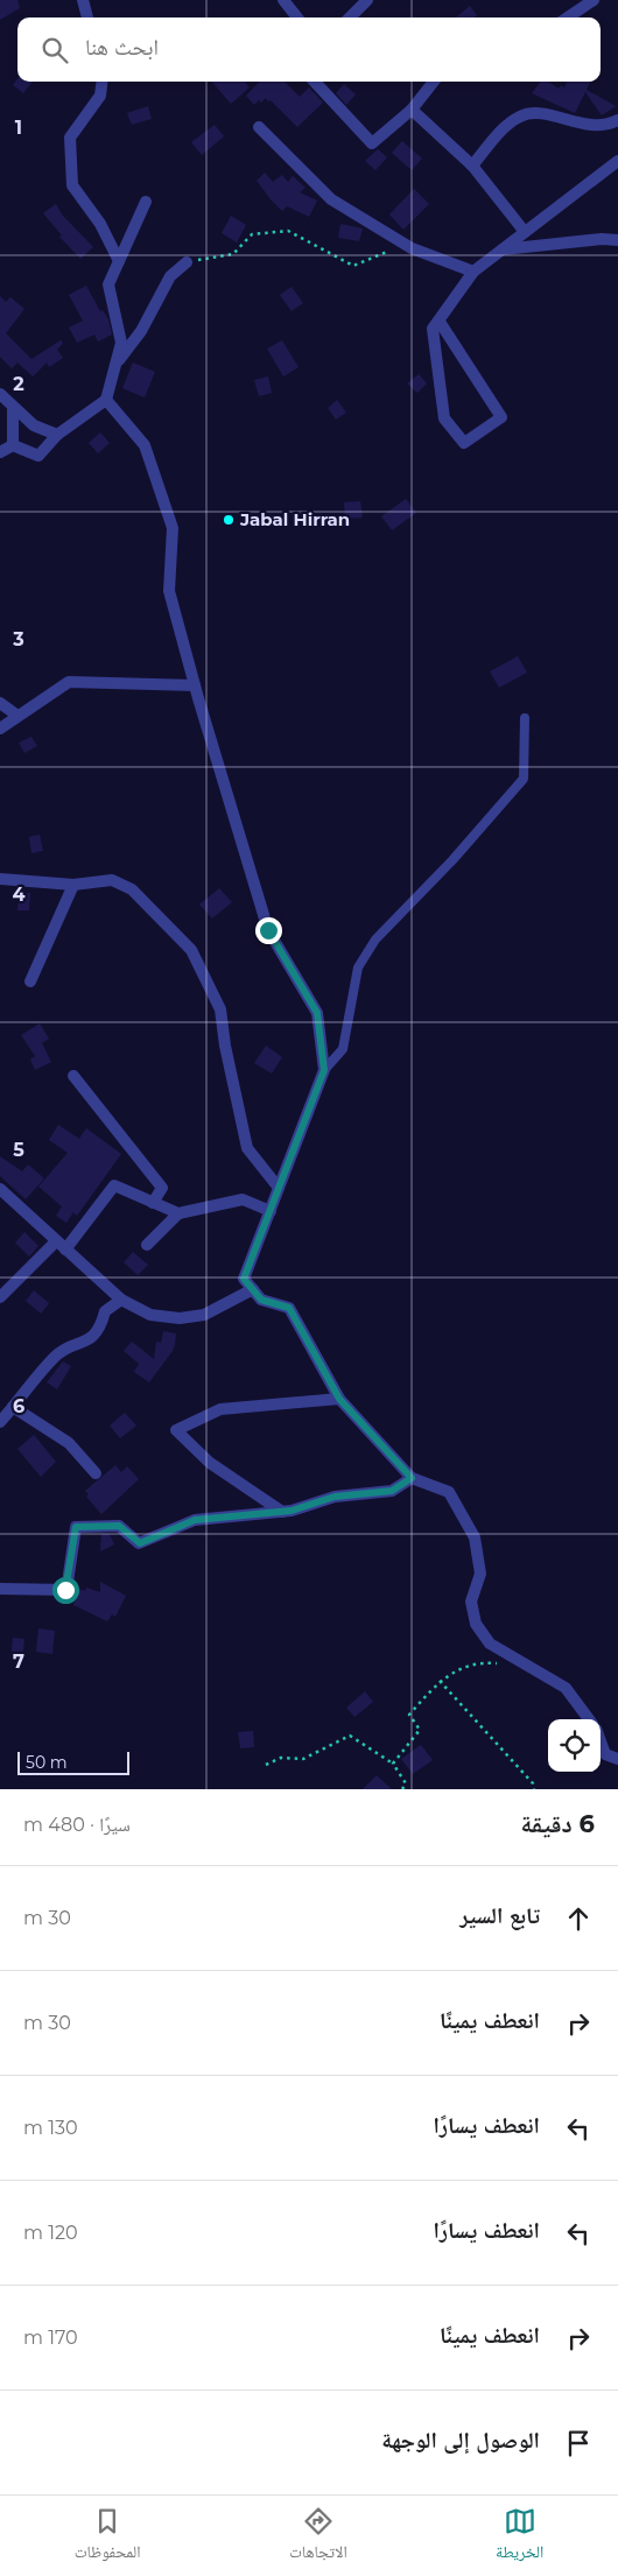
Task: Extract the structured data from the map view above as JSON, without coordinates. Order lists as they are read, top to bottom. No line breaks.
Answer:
{"places":["Jabal Hirran"],"scale_bar":"50 m","page":{"search":"ابحث هنا","scale":"50 m","heading":["6 دقيقة","سيرًا · 480 m"],"list":[["تابع السير","30 m"],["انعطف يمينًا","30 m"],["انعطف يسارًا","130 m"],["انعطف يسارًا","120 m"],["انعطف يمينًا","170 m"],"الوصول إلى الوجهة"],"nav":["الخريطة","الاتجاهات","المحفوظات"]},"grid":{"rows":["1","2","3","4","5","6","7"]}}
